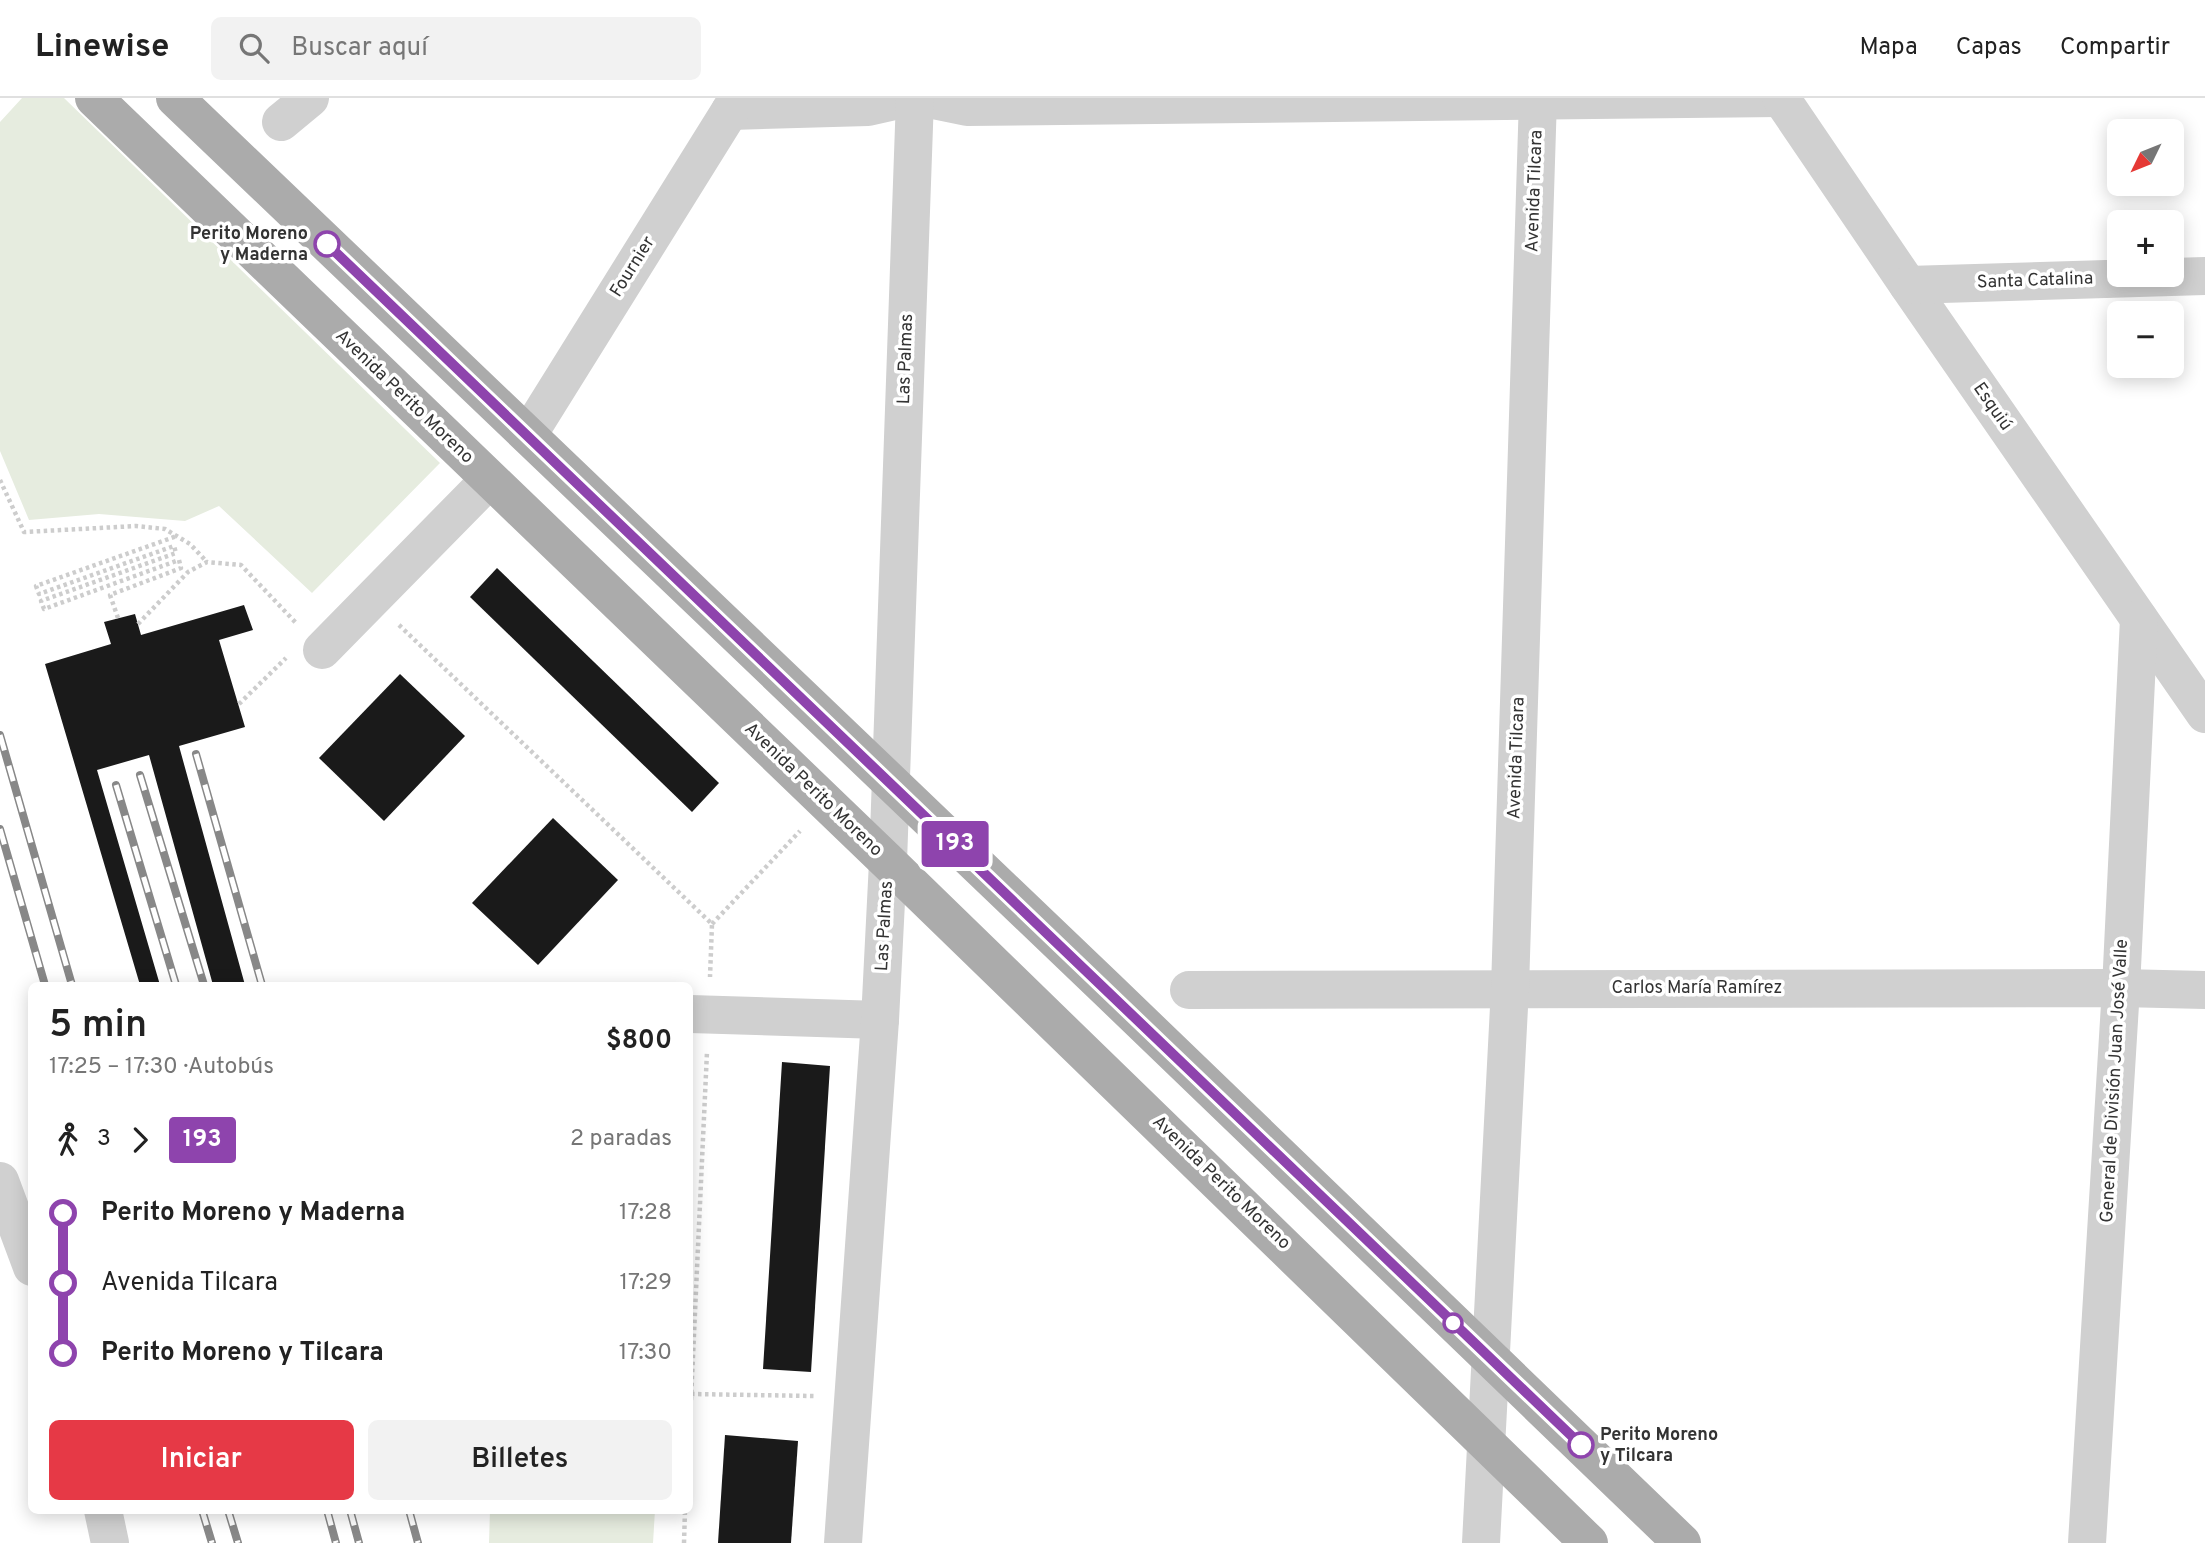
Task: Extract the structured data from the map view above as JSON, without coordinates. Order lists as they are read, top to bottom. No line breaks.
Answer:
{"streets":{"main road":["Avenida Perito Moreno"],"street":["Avenida Tilcara","Fournier","Santa Catalina","Las Palmas","Esquiú","Carlos María Ramírez","General de División Juan José Valle"]},"crossings":[["Avenida Tilcara","Avenida Perito Moreno"],["Avenida Tilcara","Carlos María Ramírez"],["Santa Catalina","Esquiú"],["Las Palmas","Avenida Perito Moreno"],["Esquiú","General de División Juan José Valle"],["Carlos María Ramírez","General de División Juan José Valle"]],"places":["Perito Moreno y Maderna","Perito Moreno y Tilcara"],"lines":["bus line 193"],"north":"bottom left","page":{"header":"Linewise","search":"Buscar aquí","nav":["Mapa","Capas","Compartir"],"on_map":"193","map_buttons":["+","−"],"heading":["5 min","17:25 – 17:30 · Autobús","$800"],"legs":["3","193","2 paradas"],"list":[{"name":"Perito Moreno y Maderna","value":"17:28"},{"name":"Avenida Tilcara","value":"17:29"},{"name":"Perito Moreno y Tilcara","value":"17:30"}],"buttons":["Iniciar","Billetes"]}}
